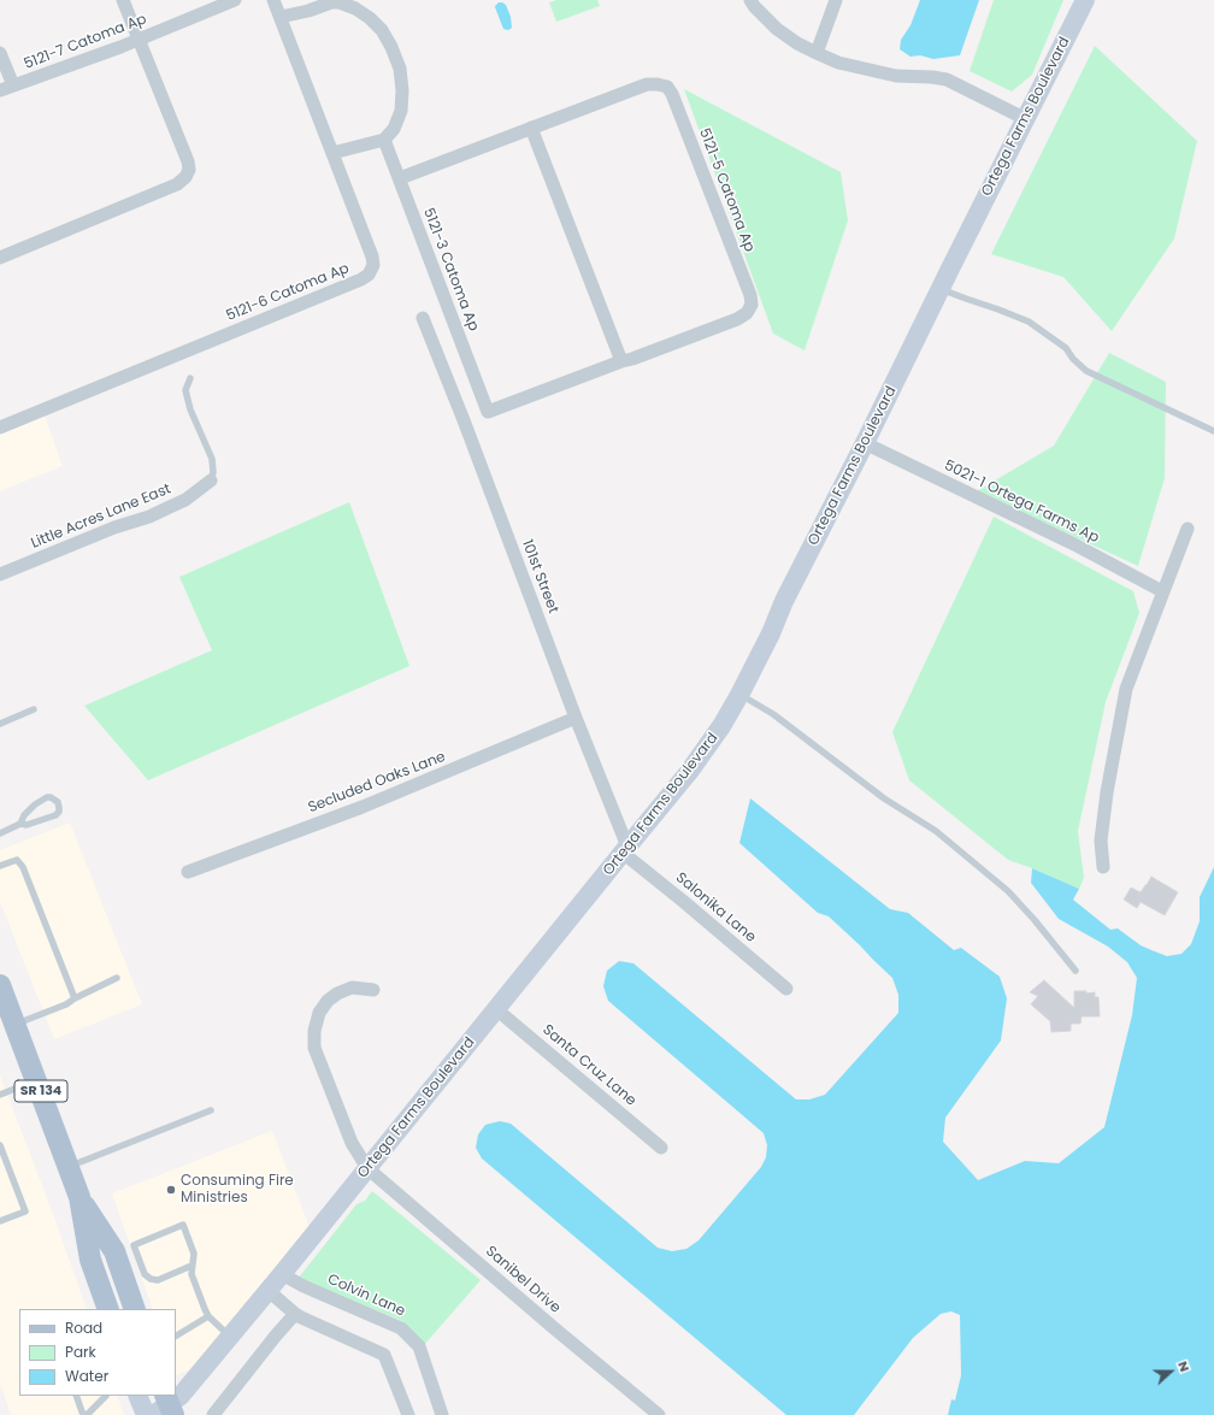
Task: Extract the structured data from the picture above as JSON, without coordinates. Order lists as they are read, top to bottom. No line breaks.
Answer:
{"streets":{"main road":["SR 134"],"street":["5121-7 Catoma Ap","Ortega Farms Boulevard","5121-5 Catoma Ap","5121-3 Catoma Ap","5121-6 Catoma Ap","5021-1 Ortega Farms Ap","Little Acres Lane East","101st Street","Secluded Oaks Lane","Salonika Lane","Santa Cruz Lane","Sanibel Drive","Colvin Lane"]},"crossings":[["Ortega Farms Boulevard","5021-1 Ortega Farms Ap"],["Ortega Farms Boulevard","101st Street"],["Ortega Farms Boulevard","Salonika Lane"],["Ortega Farms Boulevard","Santa Cruz Lane"],["Ortega Farms Boulevard","Sanibel Drive"],["Ortega Farms Boulevard","Colvin Lane"],["5121-5 Catoma Ap","5121-3 Catoma Ap"],["101st Street","Secluded Oaks Lane"],["101st Street","Salonika Lane"]],"places":["Consuming Fire Ministries"],"legend":["Road","Park","Water"],"north":"right"}
